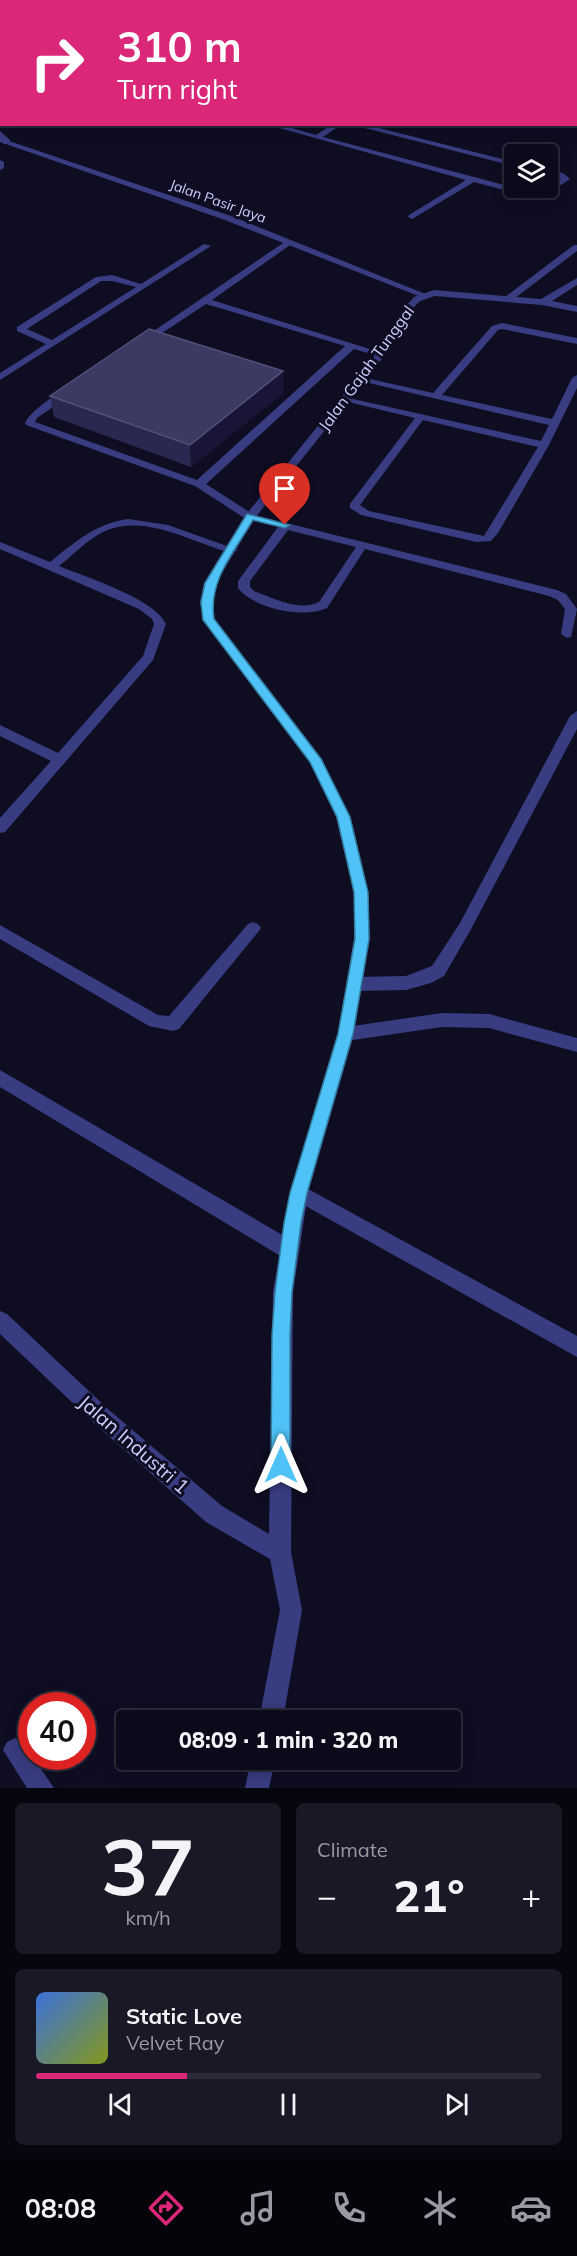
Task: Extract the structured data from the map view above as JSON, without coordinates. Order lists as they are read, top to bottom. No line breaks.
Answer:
{"streets":{"street":["Jalan Pasir Jaya","Jalan Gajah Tunggal","Jalan Industri 1"]},"crossings":[["Jalan Pasir Jaya","Jalan Gajah Tunggal"],["Jalan Gajah Tunggal","Jalan Industri 1"]],"page":{"turn":["310 m","Turn right"],"limit":"40","trip":"08:09 · 1 min · 320 m","tile":[["37","km/h"],"Climate"],"heat":["−","21°","+"],"song":["Static Love","Velvet Ray"],"tabs":"08:08"}}
